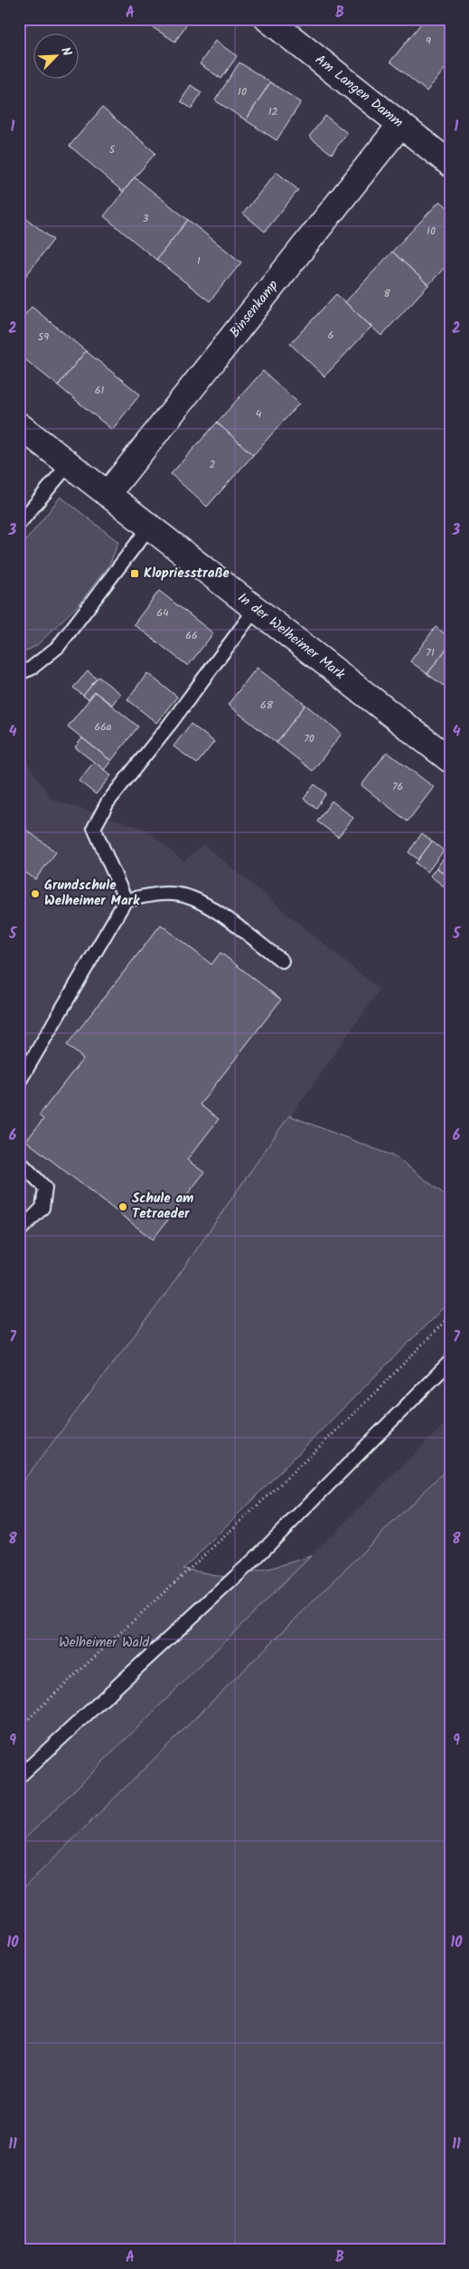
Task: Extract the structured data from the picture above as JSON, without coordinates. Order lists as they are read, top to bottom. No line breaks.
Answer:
{"streets":{"street":["Am Langen Damm","Binsenkamp","In der Welheimer Mark"]},"crossings":[["Am Langen Damm","Binsenkamp"],["Binsenkamp","In der Welheimer Mark"]],"parks":["Welheimer Wald"],"places":{"transit":["Klopriesstraße"],"other":["Grundschule Welheimer Mark","Schule am Tetraeder"]},"house_numbers":["9","10","12","5","3","10","1","8","6","59","61","4","2","64","66","71","68","66a","70","76"],"north":"top right","grid":{"columns":["A","B"],"rows":["1","2","3","4","5","6","7","8","9","10","11"]}}
